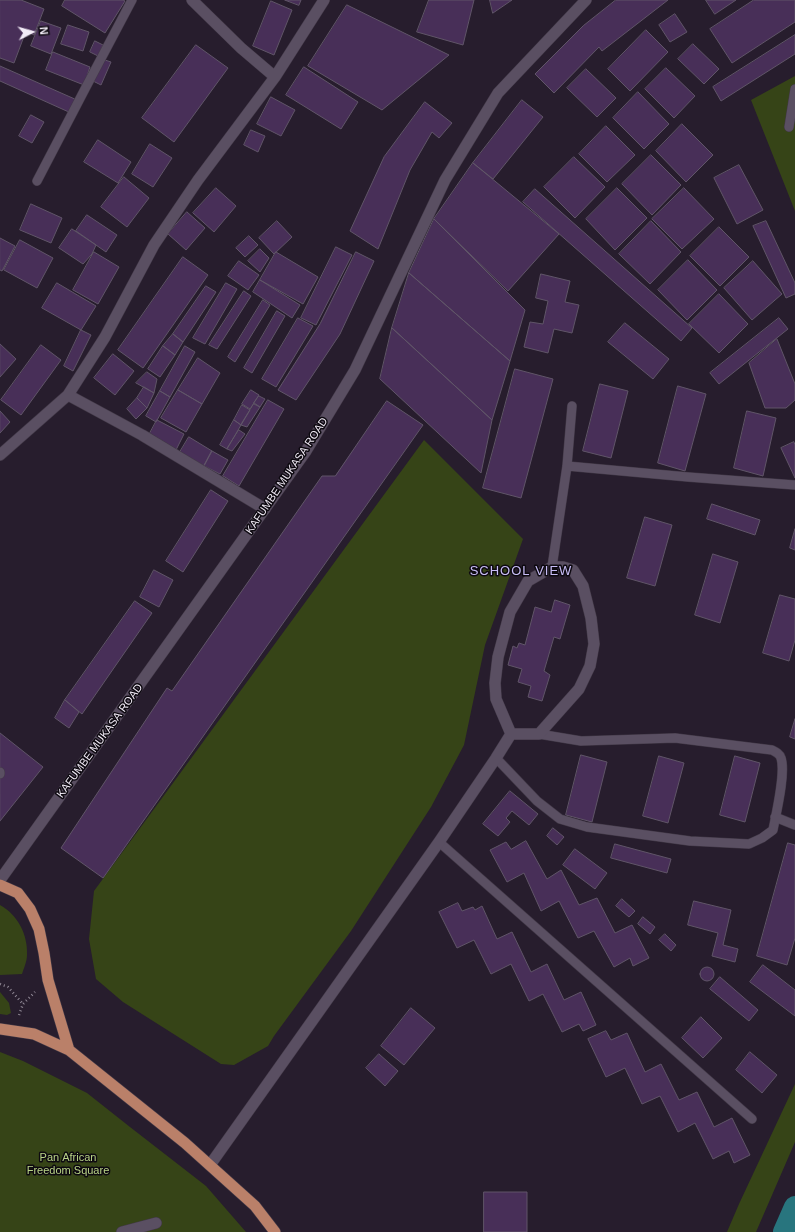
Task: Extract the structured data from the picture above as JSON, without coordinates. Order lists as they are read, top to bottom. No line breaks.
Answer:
{"streets":{"street":["KAFUMBE MUKASA ROAD"]},"districts":["SCHOOL VIEW"],"parks":["Pan African Freedom Square"],"north":"right"}
